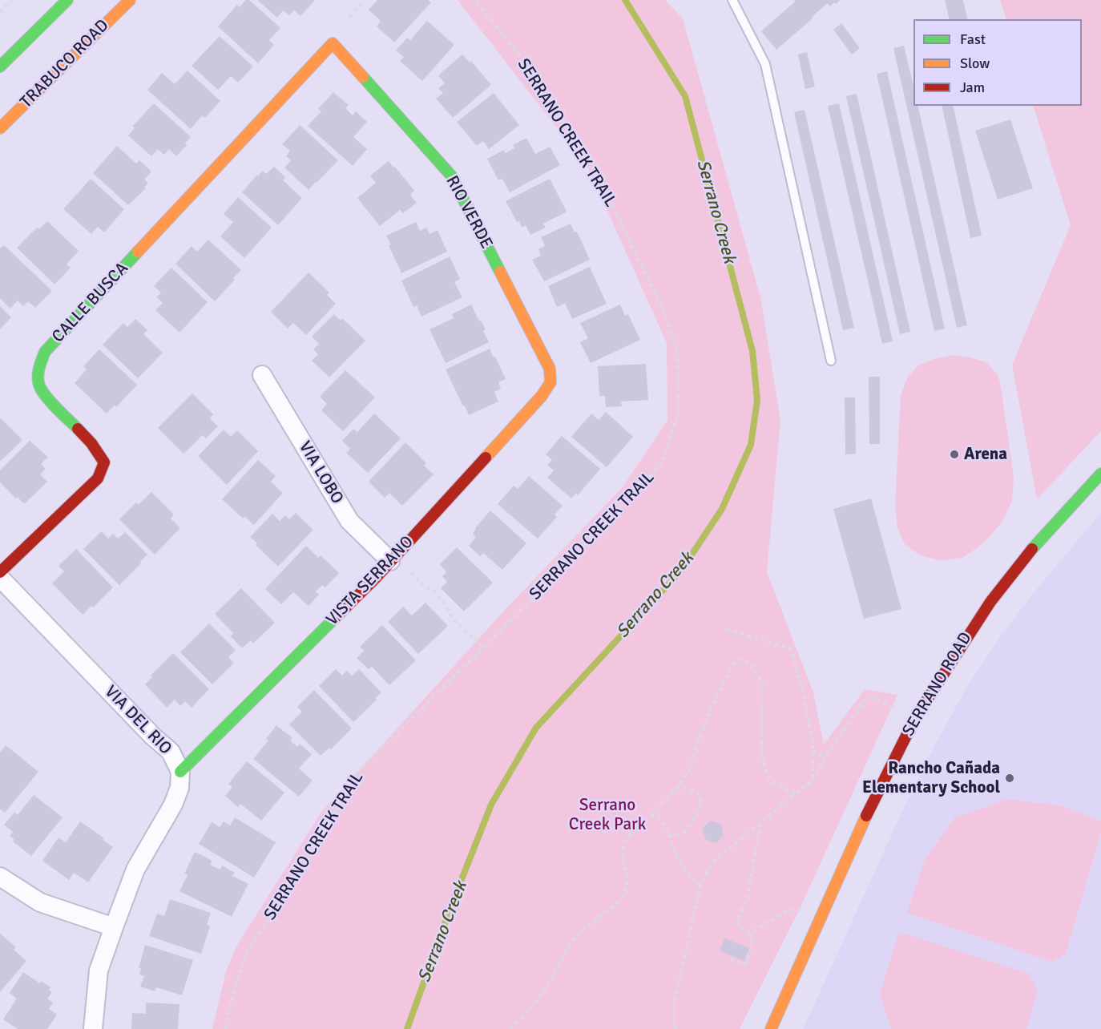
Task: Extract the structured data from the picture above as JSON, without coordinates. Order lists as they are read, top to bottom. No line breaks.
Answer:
{"streets":{"street":["TRABUCO ROAD","RIO VERDE","CALLE BUSCA","VIA LOBO","VISTA SERRANO","SERRANO ROAD","VIA DEL RIO"],"path":["SERRANO CREEK TRAIL"]},"crossings":[["RIO VERDE","CALLE BUSCA"],["RIO VERDE","VISTA SERRANO"],["VIA LOBO","VISTA SERRANO"],["VISTA SERRANO","VIA DEL RIO"]],"water":["Serrano Creek"],"parks":["Serrano Creek Park"],"places":["Arena","Rancho Cañada Elementary School"],"legend":["Fast","Slow","Jam"]}
